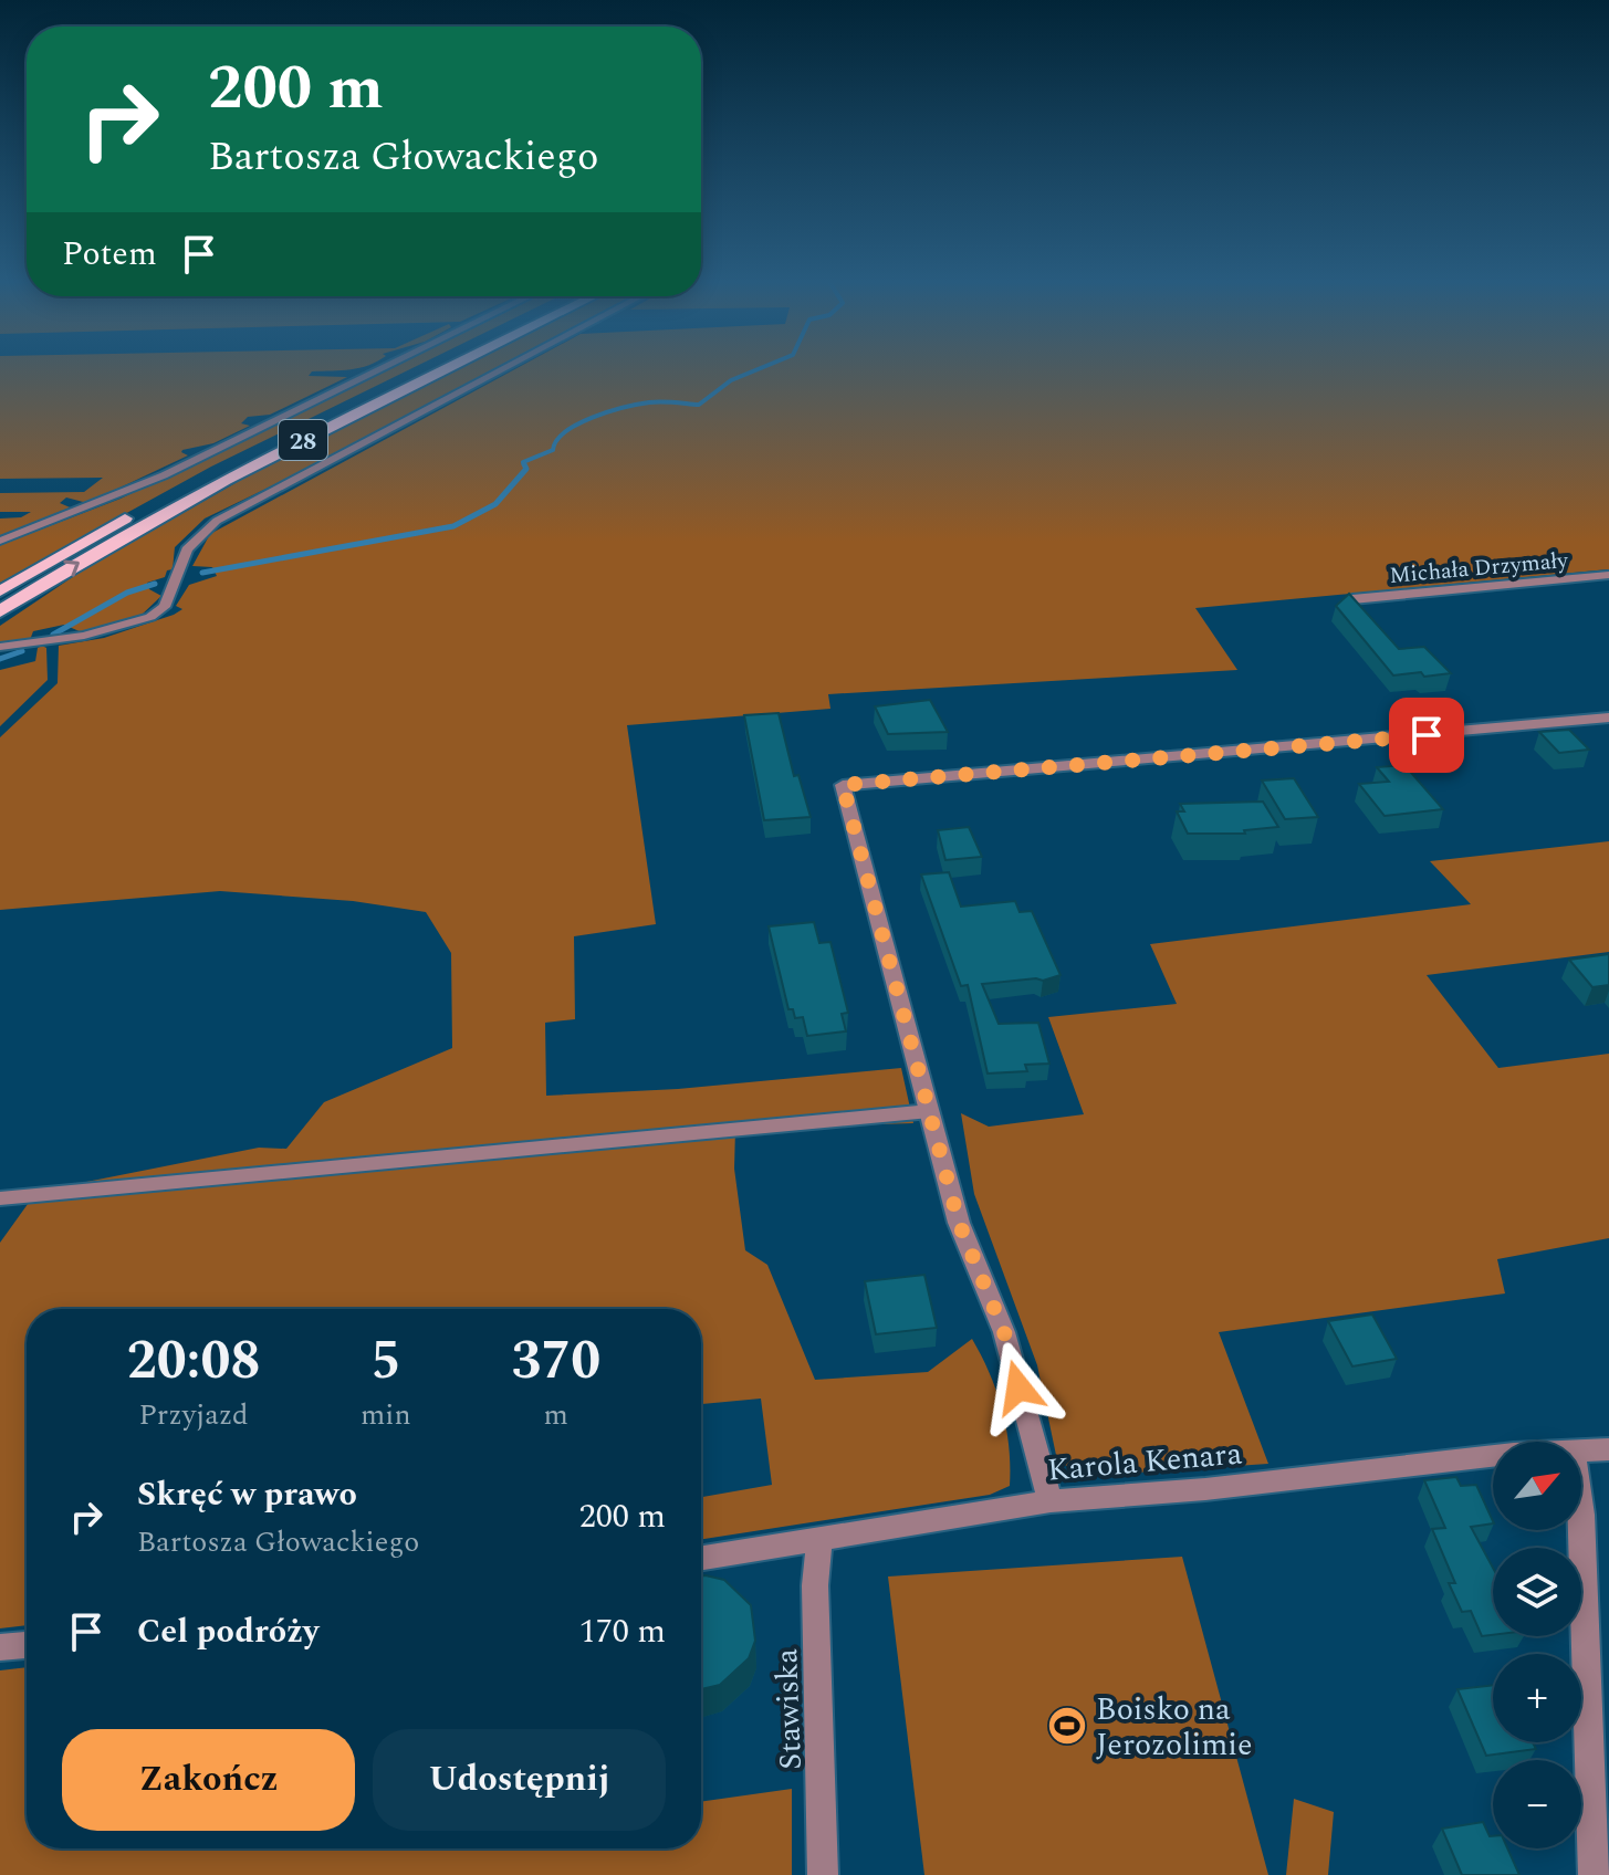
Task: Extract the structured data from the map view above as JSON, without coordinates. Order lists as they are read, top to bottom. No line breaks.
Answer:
{"streets":{"main road":["28"],"street":["Michała Drzymały","Karola Kenara","Stawiska"]},"crossings":[["Karola Kenara","Stawiska"]],"places":{"sports":["Boisko na Jerozolimie"]},"north":"top right","page":{"turn":["200 m","Bartosza Głowackiego"],"then":"Potem","eta":["20:08","Przyjazd","5","min","370","m"],"map_buttons":["+","−"],"list":[{"name":"Skręć w prawo","note":"Bartosza Głowackiego","value":"200 m"},{"name":"Cel podróży","value":"170 m"}],"buttons":["Zakończ","Udostępnij"]}}
